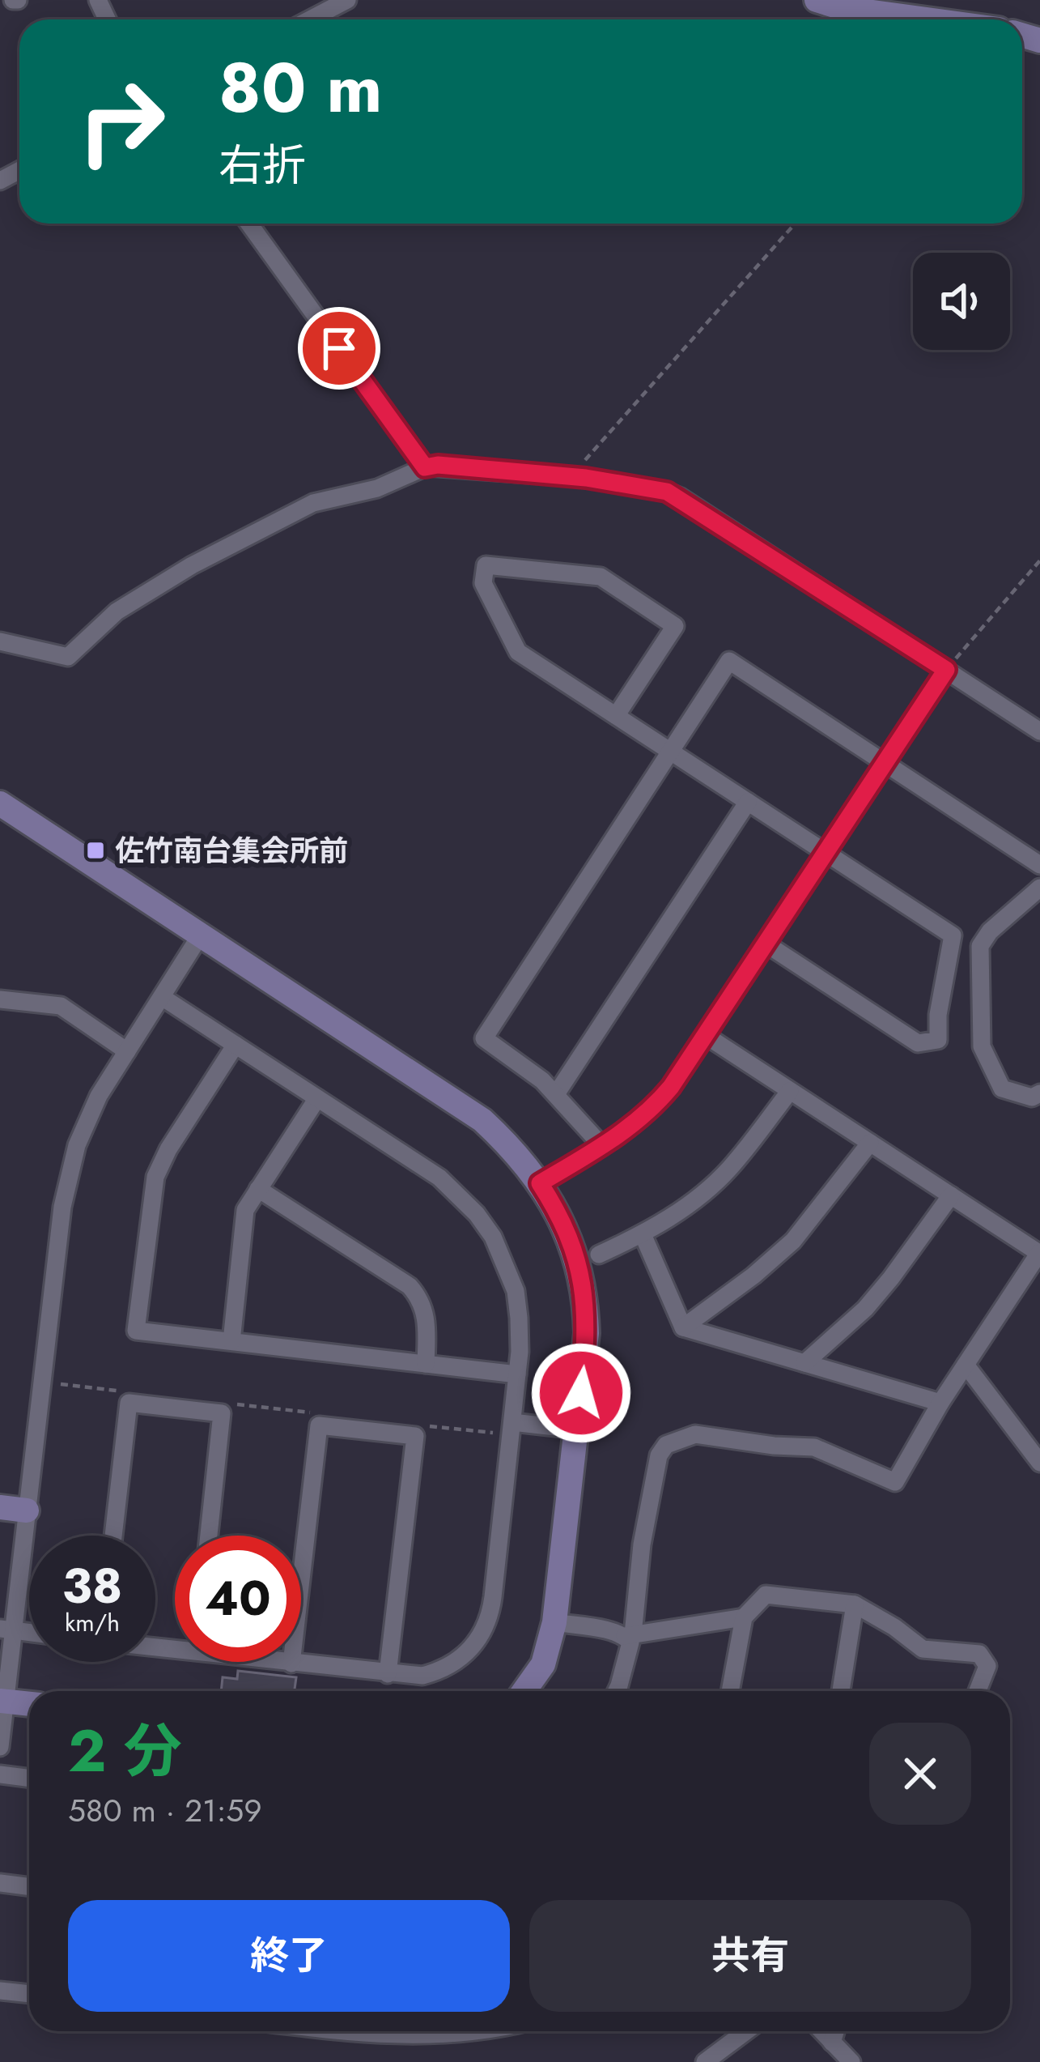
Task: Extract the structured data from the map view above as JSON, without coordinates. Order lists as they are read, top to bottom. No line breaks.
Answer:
{"places":{"transit":["佐竹南台集会所前"]},"page":{"turn":["80 m","右折"],"speed":"38 km/h","limit":"40","heading":["2 分","580 m · 21:59"],"buttons":["終了","共有"]}}
